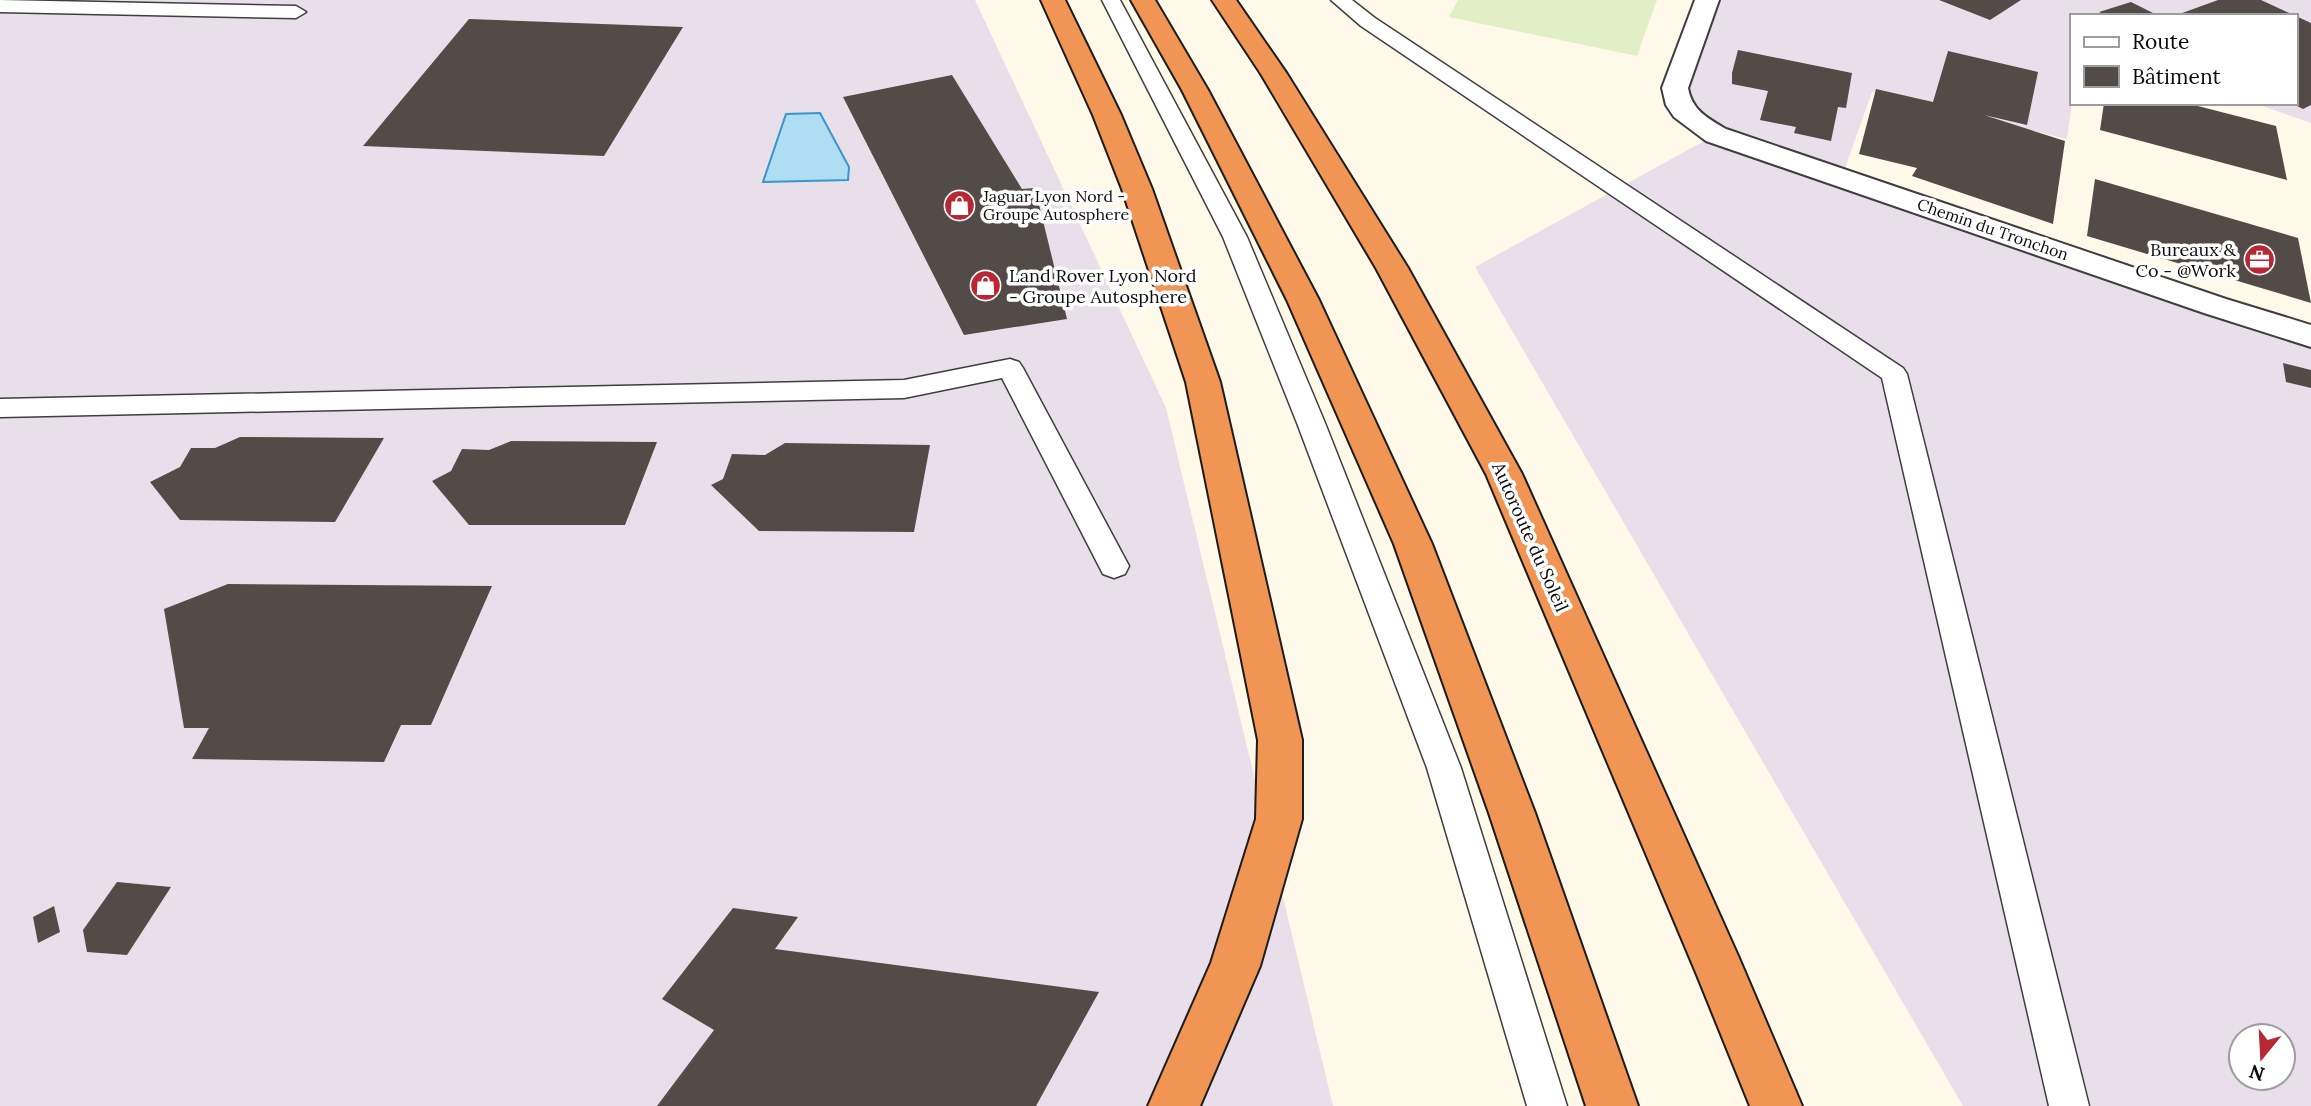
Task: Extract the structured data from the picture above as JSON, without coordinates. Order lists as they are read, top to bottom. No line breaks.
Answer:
{"streets":{"highway":["Autoroute du Soleil"],"street":["Chemin du Tronchon"]},"places":{"shop":["Jaguar Lyon Nord - Groupe Autosphere","Land Rover Lyon Nord - Groupe Autosphere"],"office":["Bureaux & Co - @Work"]},"legend":["Route","Bâtiment"],"north":"bottom"}
